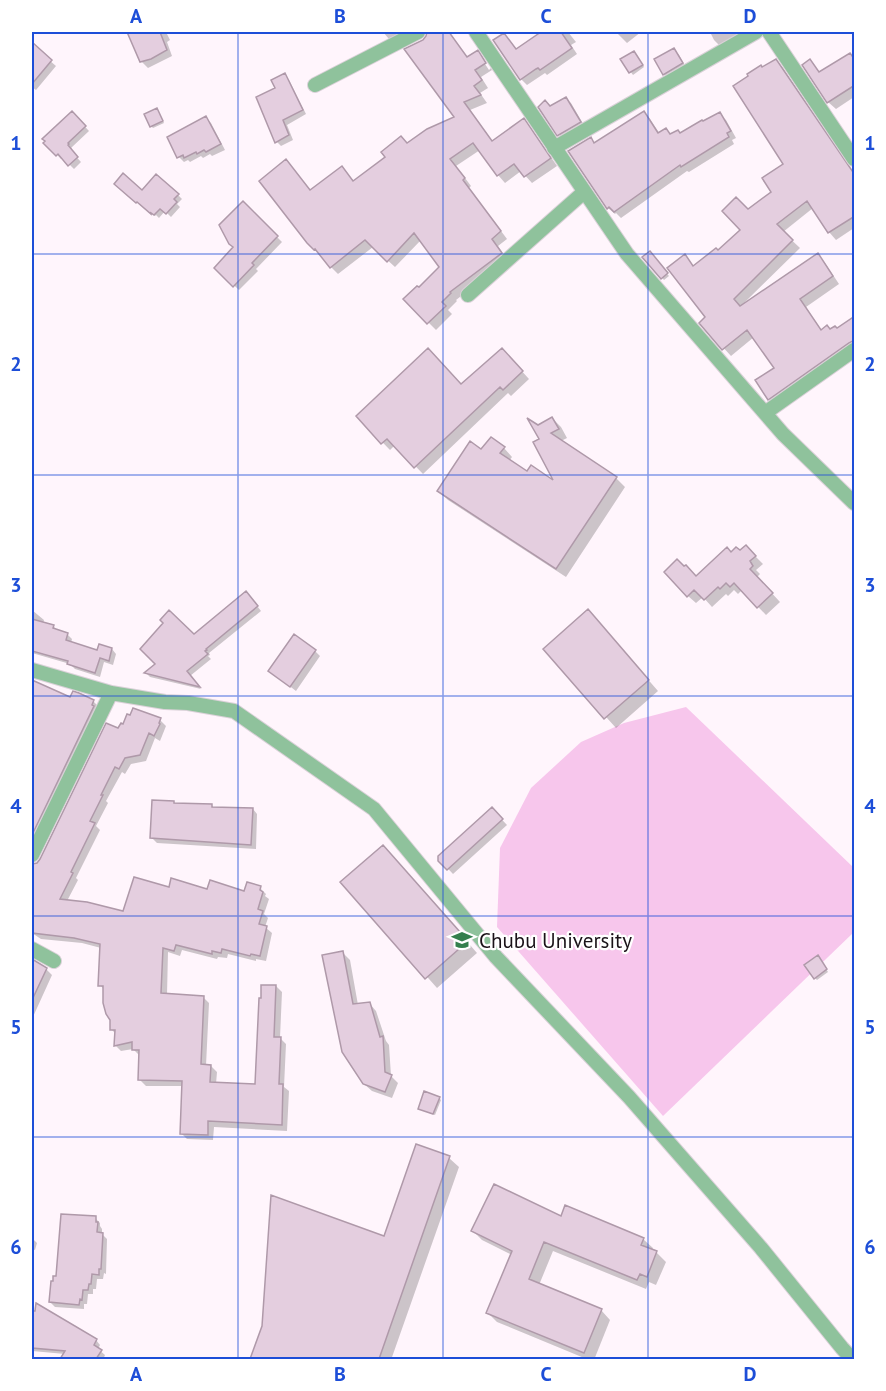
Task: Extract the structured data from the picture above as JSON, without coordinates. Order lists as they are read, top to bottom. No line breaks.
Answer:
{"places":{"school or university":["Chubu University"]},"grid":{"columns":["A","B","C","D"],"rows":["1","2","3","4","5","6"]}}
